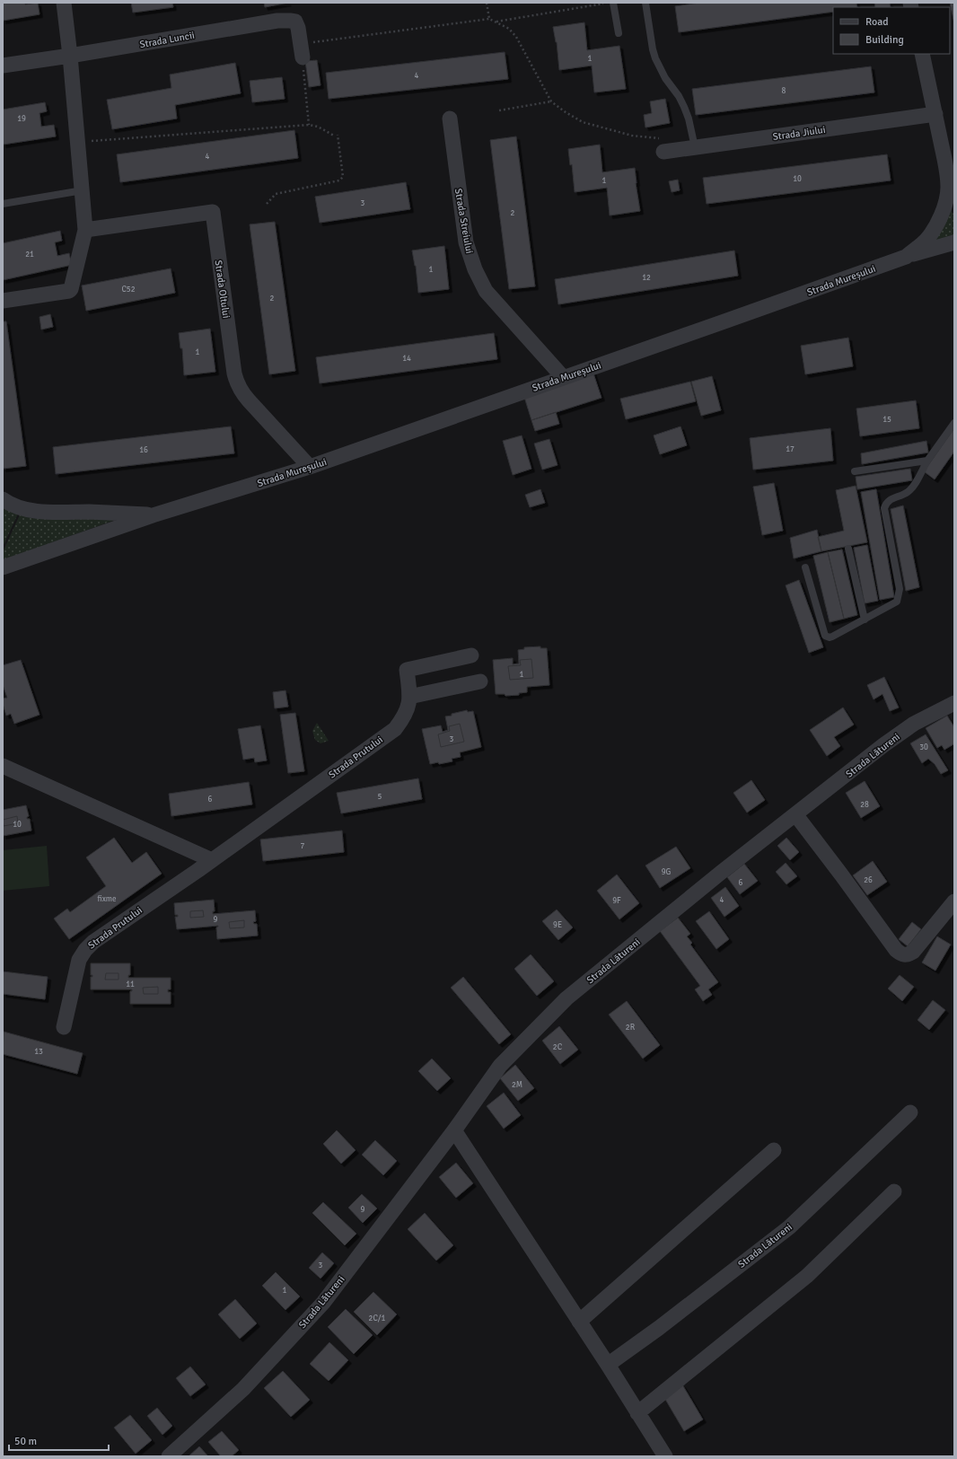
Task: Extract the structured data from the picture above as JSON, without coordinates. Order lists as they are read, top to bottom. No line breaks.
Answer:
{"streets":{"street":["Strada Luncii","Strada Jiului","Strada Streiului","Strada Mureșului","Strada Oltului","Strada Lătureni","Strada Prutului"]},"crossings":[["Strada Jiului","Strada Mureșului"],["Strada Streiului","Strada Mureșului"],["Strada Mureșului","Strada Oltului"]],"house_numbers":["1","4","8","19","4","10","1","3","2","21","1","12","C52","2","1","14","15","17","16","1","3","30","5","6","28","10","7","9G","26","6","fixme","4","9F","9","9E","11","2R","2C","13","2M","9","3","1","2C/1"],"legend":["Road","Building"],"scale_bar":"50 m"}
